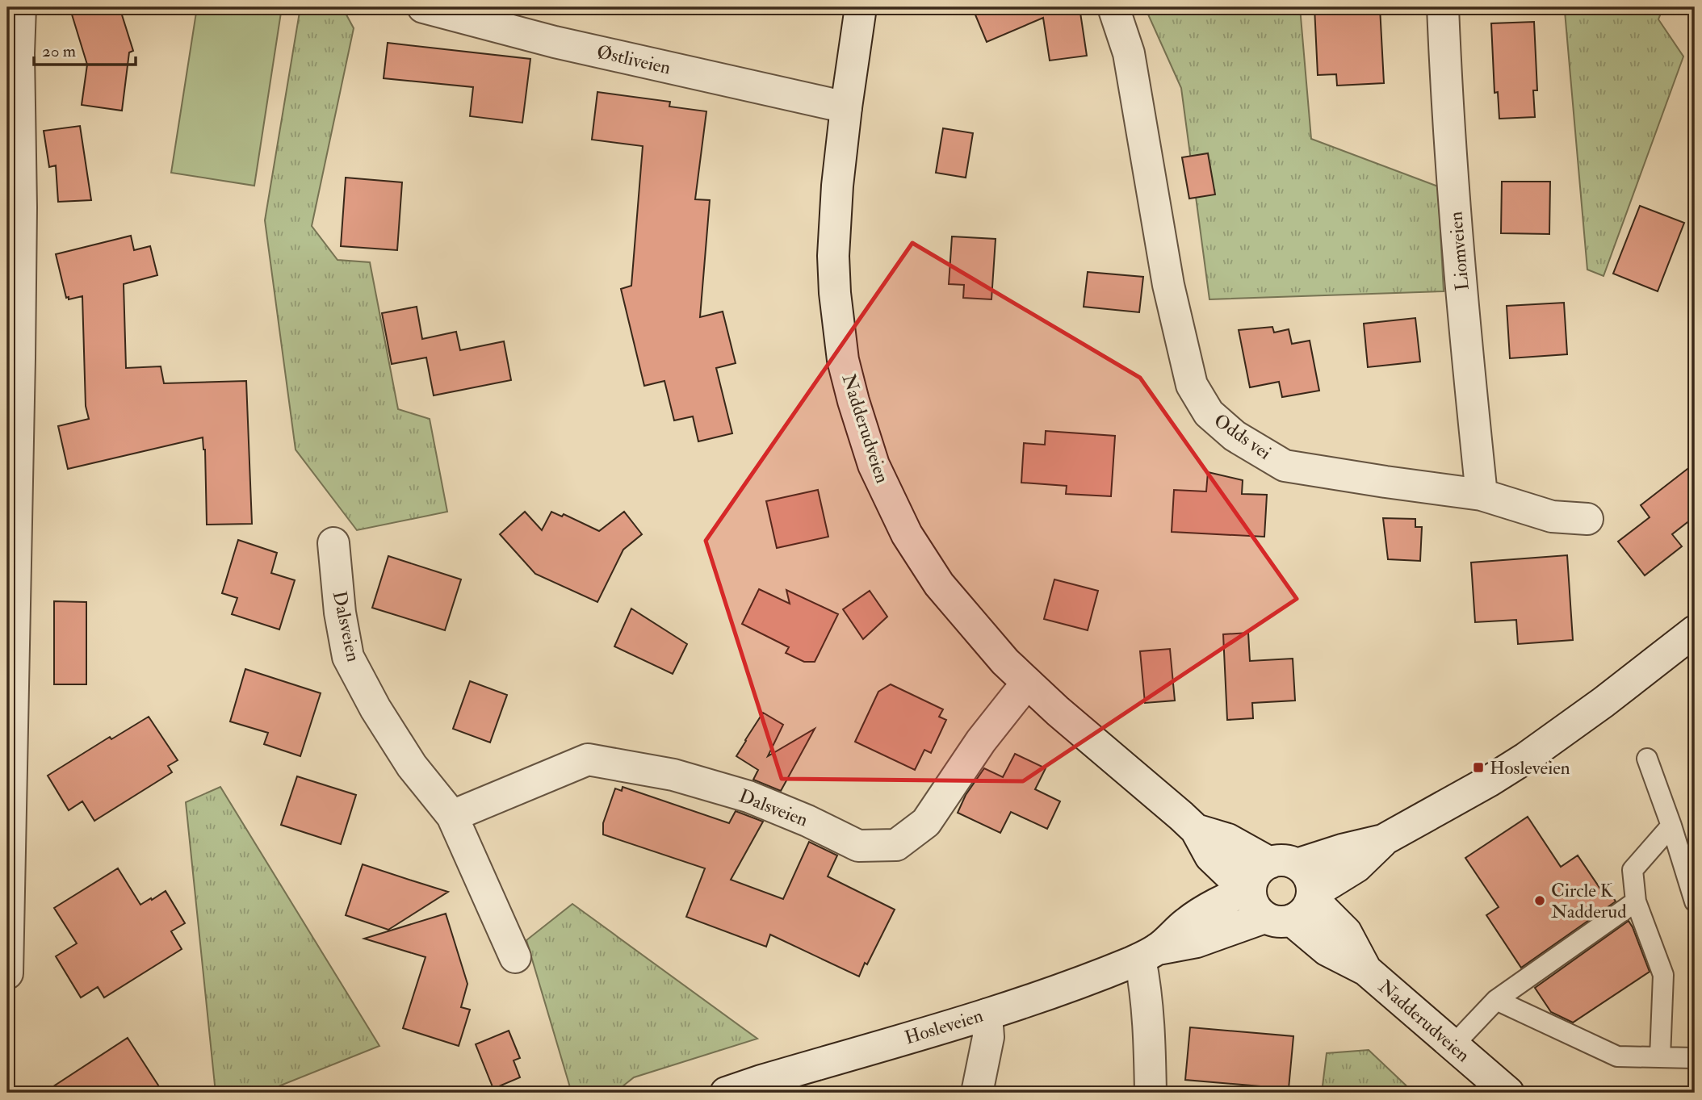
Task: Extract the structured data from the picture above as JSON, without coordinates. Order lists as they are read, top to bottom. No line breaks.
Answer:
{"streets":{"street":["Østliveien","Liomveien","Nadderudveien","Odds vei","Dalsveien","Hosleveien"]},"crossings":[["Østliveien","Nadderudveien"],["Liomveien","Odds vei"],["Nadderudveien","Dalsveien"],["Nadderudveien","Hosleveien"]],"places":{"transit":["Hosleveien"],"other":["Circle K Nadderud"]},"scale_bar":"20 m"}
